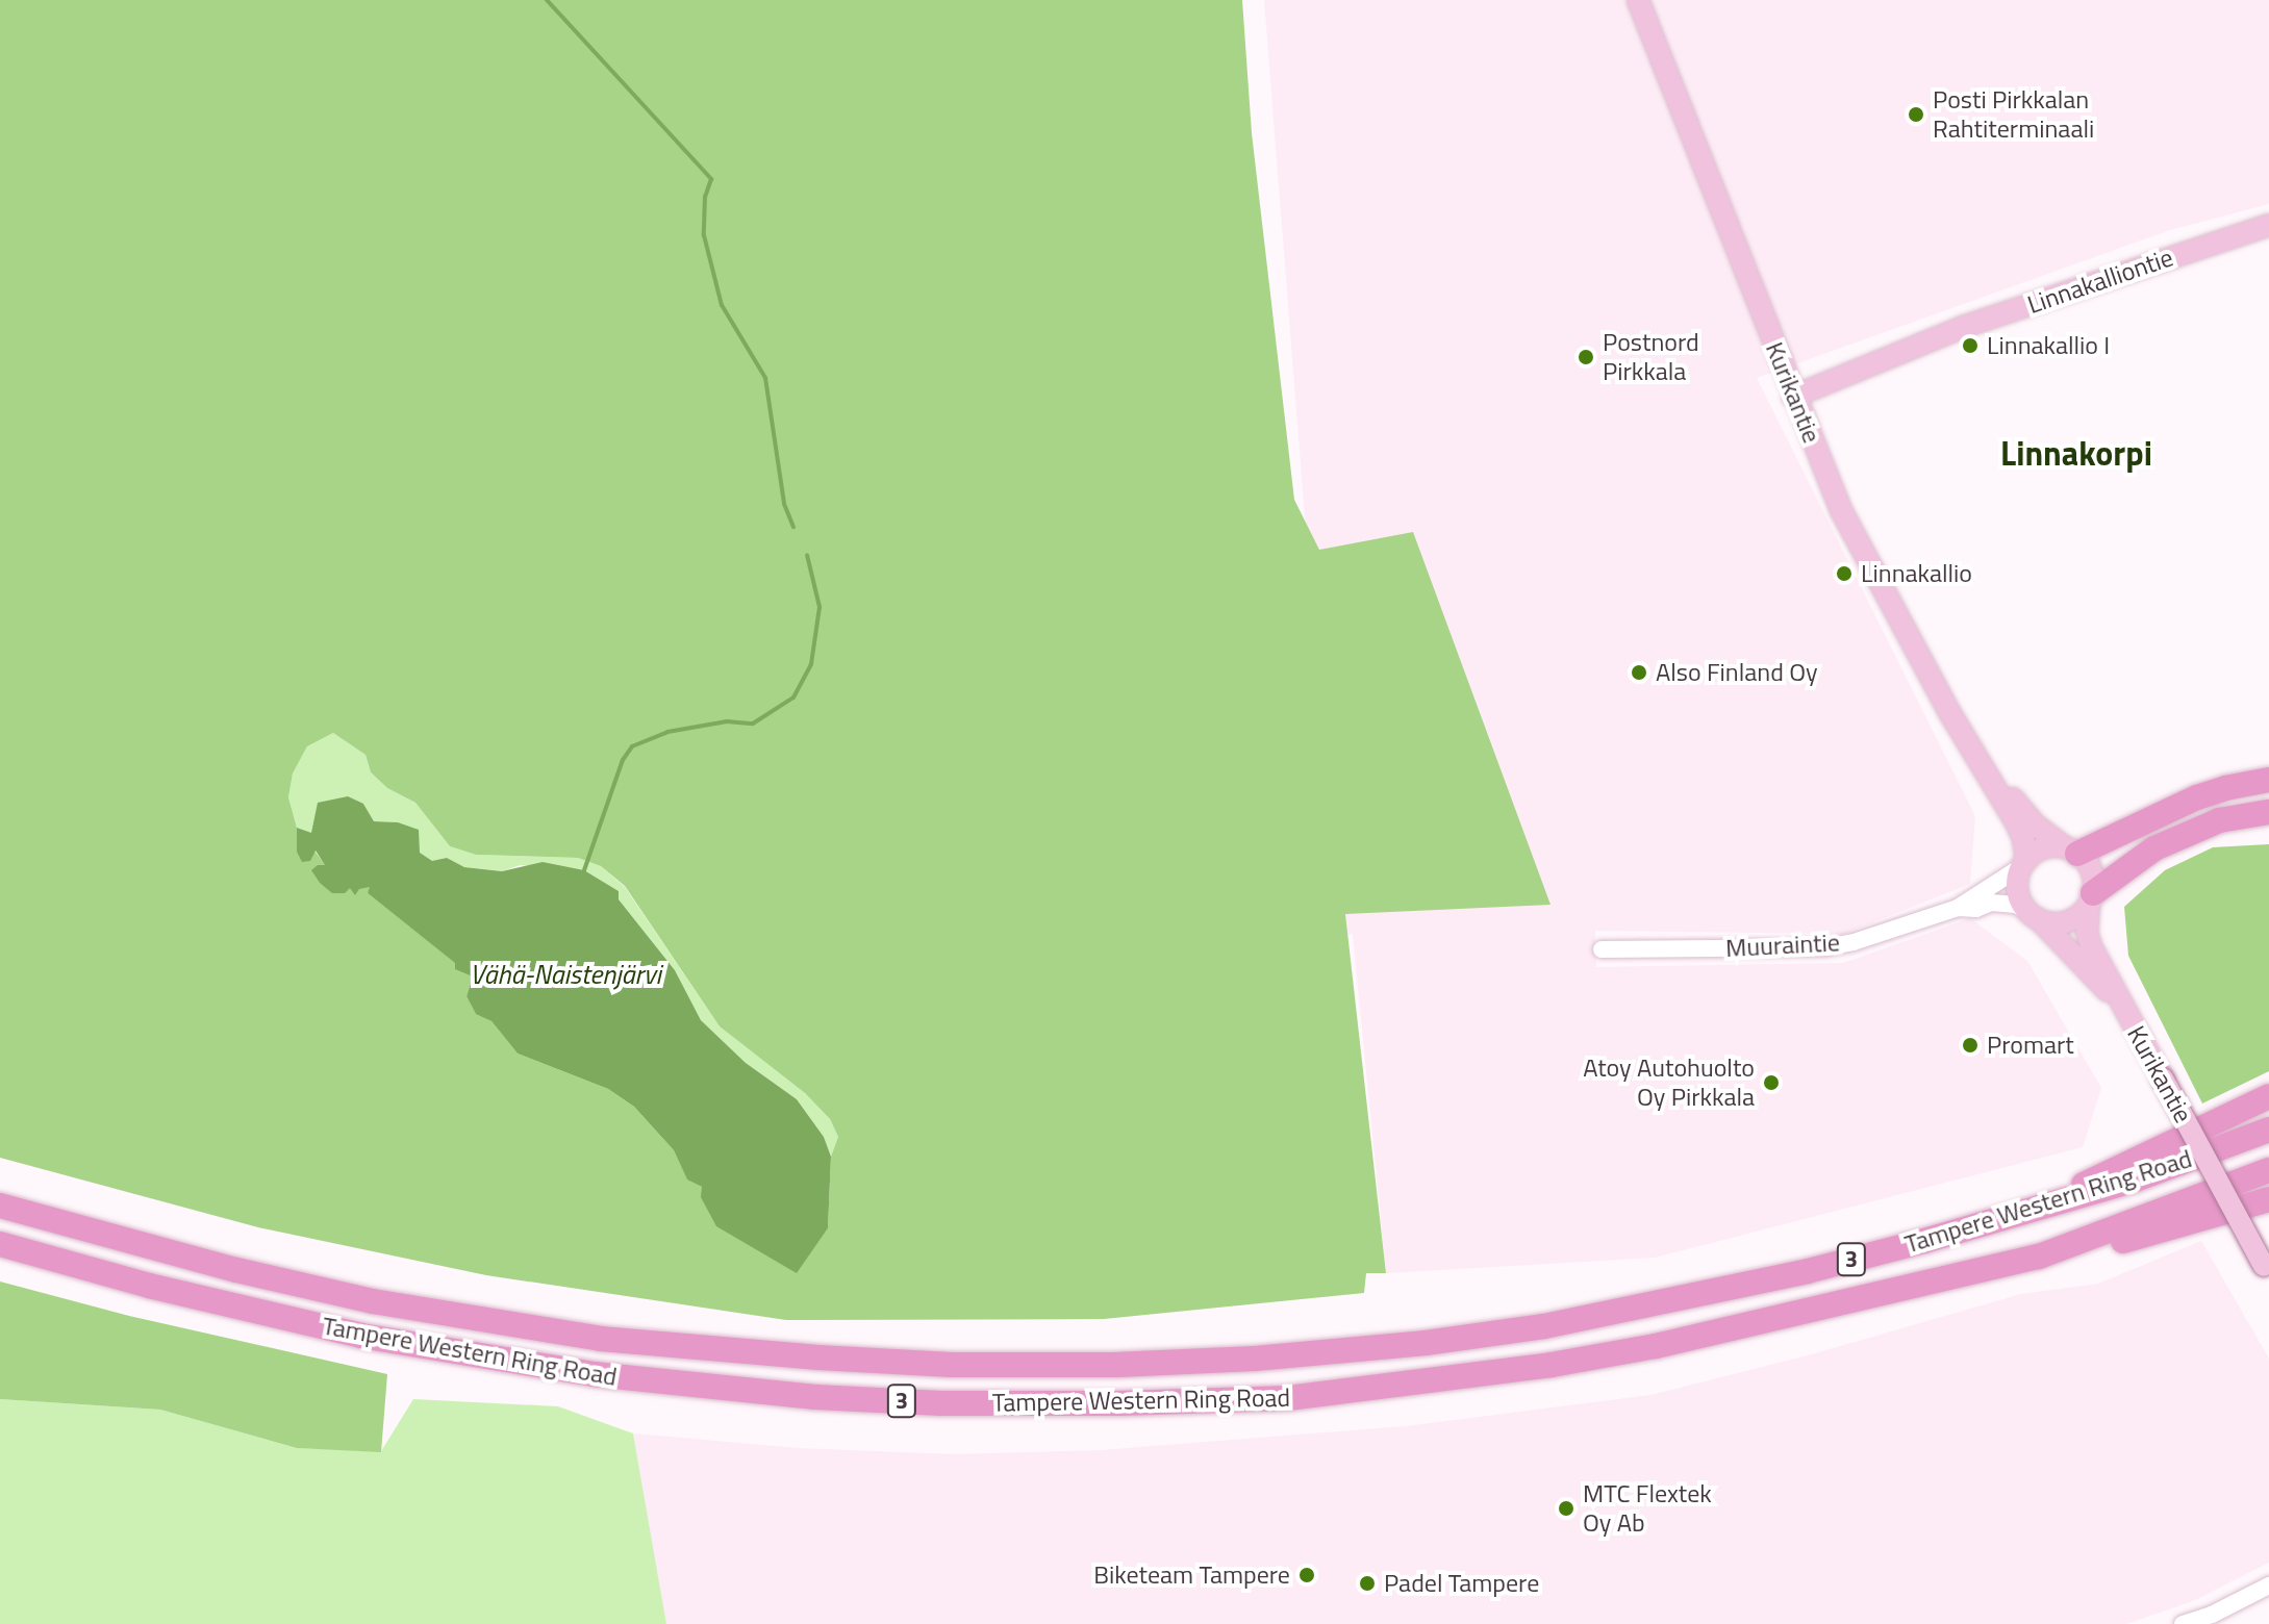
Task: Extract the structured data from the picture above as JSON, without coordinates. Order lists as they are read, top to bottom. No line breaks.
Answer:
{"streets":{"highway":["Tampere Western Ring Road","3"],"main road":["Linnakalliontie","Kurikantie"],"street":["Muuraintie"]},"crossings":[["Linnakalliontie","Kurikantie"],["Kurikantie","Muuraintie"]],"districts":["Linnakorpi"],"water":["Vähä-Naistenjärvi"],"places":["Posti Pirkkalan Rahtiterminaali","Linnakallio I","Postnord Pirkkala","Linnakallio","Also Finland Oy","Promart","Atoy Autohuolto Oy Pirkkala","MTC Flextek Oy Ab","Biketeam Tampere","Padel Tampere"]}
